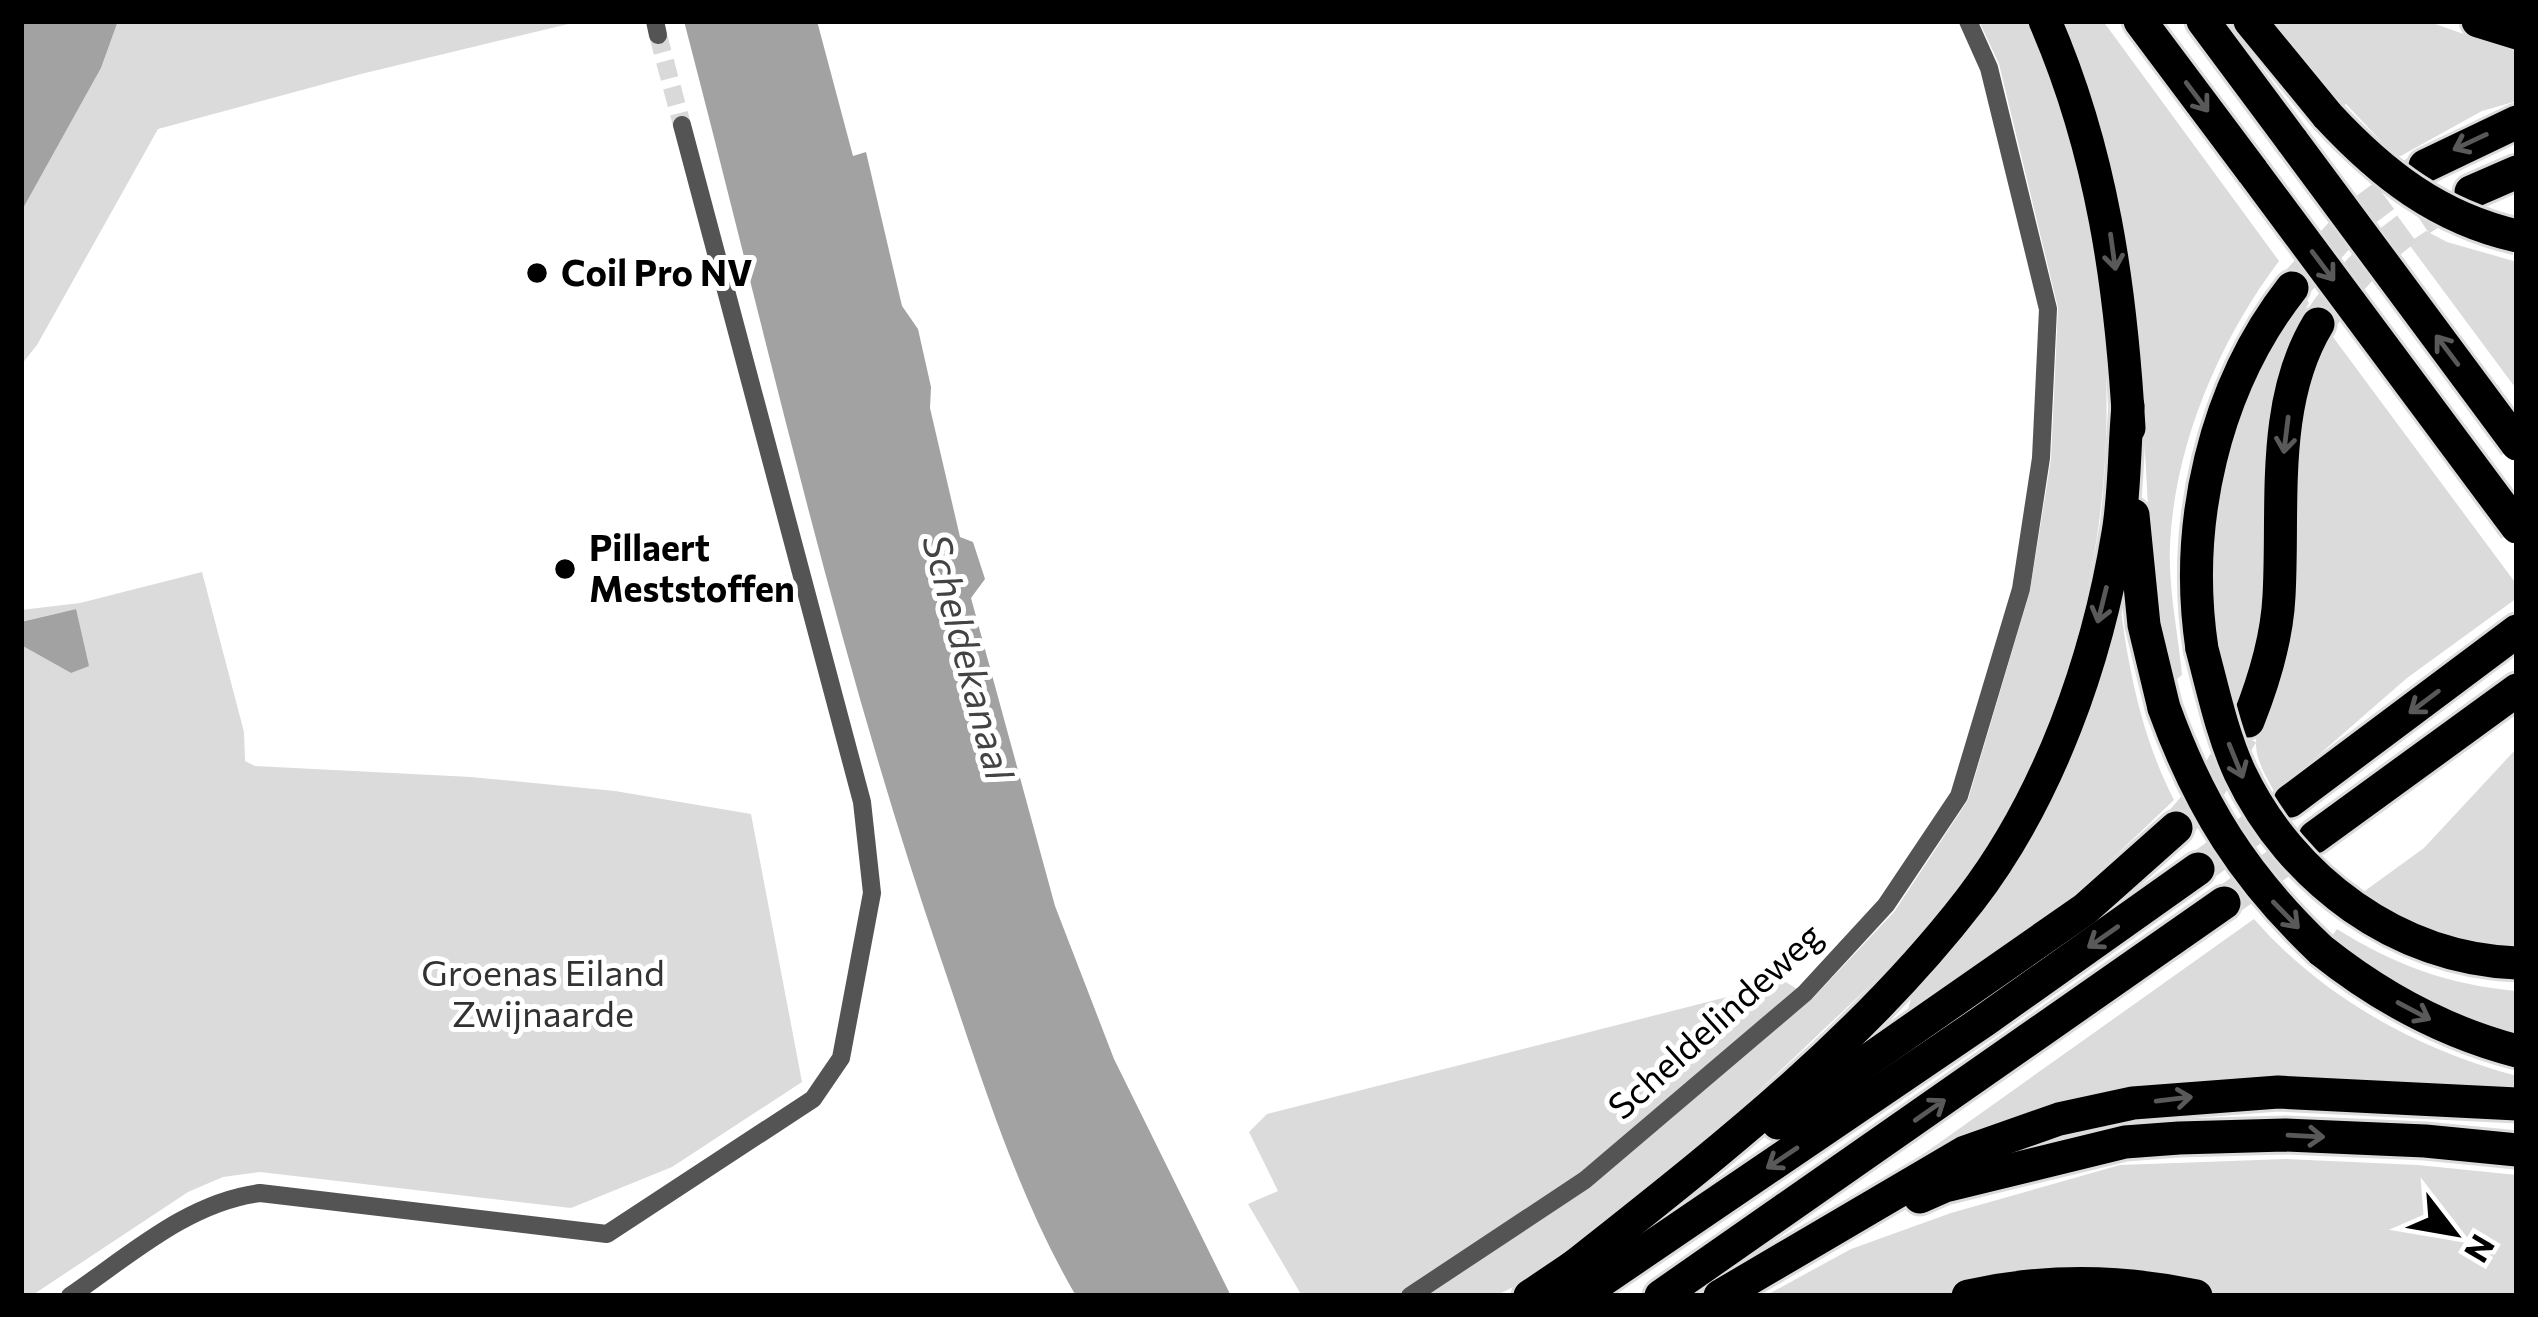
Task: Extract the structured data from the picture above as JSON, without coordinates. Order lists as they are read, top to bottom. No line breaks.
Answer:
{"streets":{"street":["Scheldelindeweg"]},"water":["Scheldekanaal"],"parks":["Groenas Eiland Zwijnaarde"],"places":["Coil Pro NV","Pillaert Meststoffen"],"north":"bottom right"}
